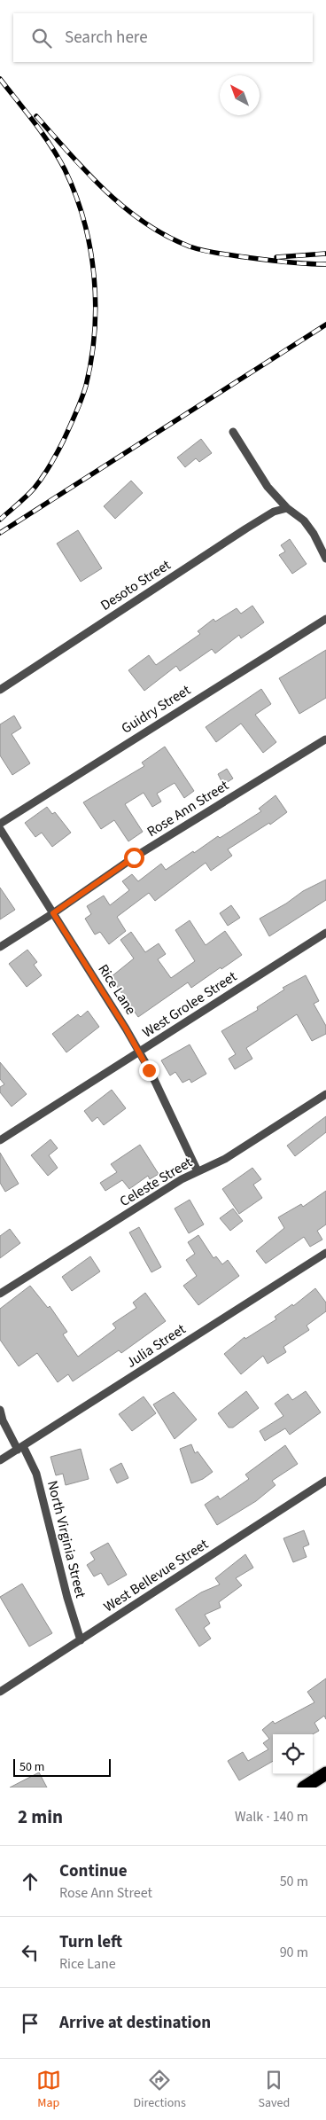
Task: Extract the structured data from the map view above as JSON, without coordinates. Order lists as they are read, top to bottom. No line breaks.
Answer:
{"streets":{"street":["Desoto Street","Guidry Street","Rose Ann Street","Rice Lane","West Grolee Street","Celeste Street","Julia Street","North Virginia Street","West Bellevue Street"]},"crossings":[["Rose Ann Street","Rice Lane"],["Rice Lane","West Grolee Street"],["Rice Lane","Celeste Street"],["Julia Street","North Virginia Street"],["North Virginia Street","West Bellevue Street"]],"scale_bar":"50 m","north":"top left","page":{"search":"Search here","scale":"50 m","heading":["2 min","Walk · 140 m"],"list":[["Continue","Rose Ann Street","50 m"],["Turn left","Rice Lane","90 m"],"Arrive at destination"],"nav":["Map","Directions","Saved"]}}
